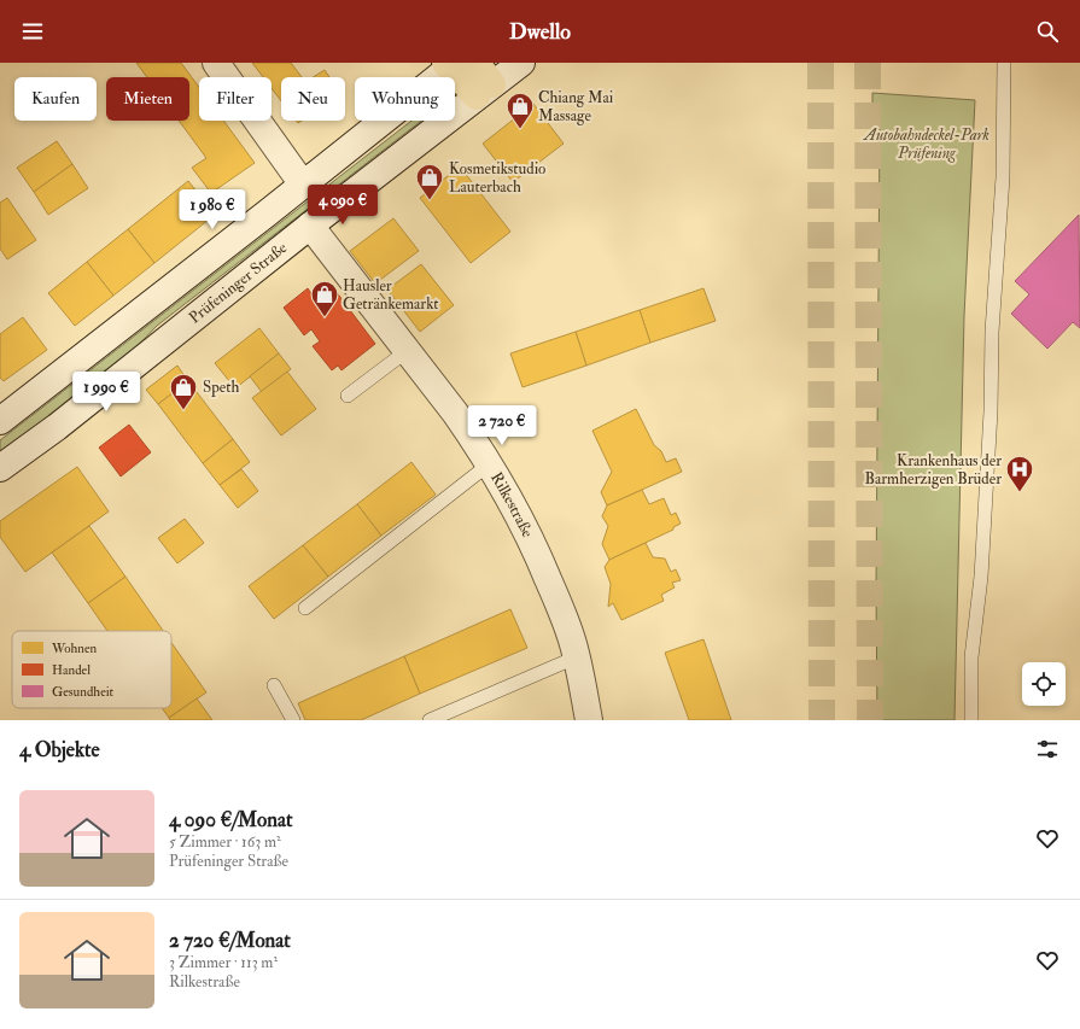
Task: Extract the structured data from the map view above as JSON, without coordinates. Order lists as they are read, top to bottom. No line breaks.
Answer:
{"streets":{"street":["Prüfeninger Straße","Rilkestraße"]},"crossings":[["Prüfeninger Straße","Rilkestraße"]],"parks":["Autobahndeckel-Park Prüfening"],"places":{"shop":["Chiang Mai Massage","Kosmetikstudio Lauterbach","Hausler Getränkemarkt","Speth"],"hospital":["Krankenhaus der Barmherzigen Brüder"]},"legend":["Wohnen","Handel","Gesundheit"],"page":{"header":"Dwello","chip":["Kaufen","Mieten","Filter","Neu","Wohnung"],"price":["4 090 €","1 980 €","1 990 €","2 720 €"],"heading":"4 Objekte","list":[{"name":"4 090 €/Monat","note":"5 Zimmer · 163 m² · Prüfeninger Straße"},{"name":"2 720 €/Monat","note":"3 Zimmer · 113 m² · Rilkestraße"}]}}
